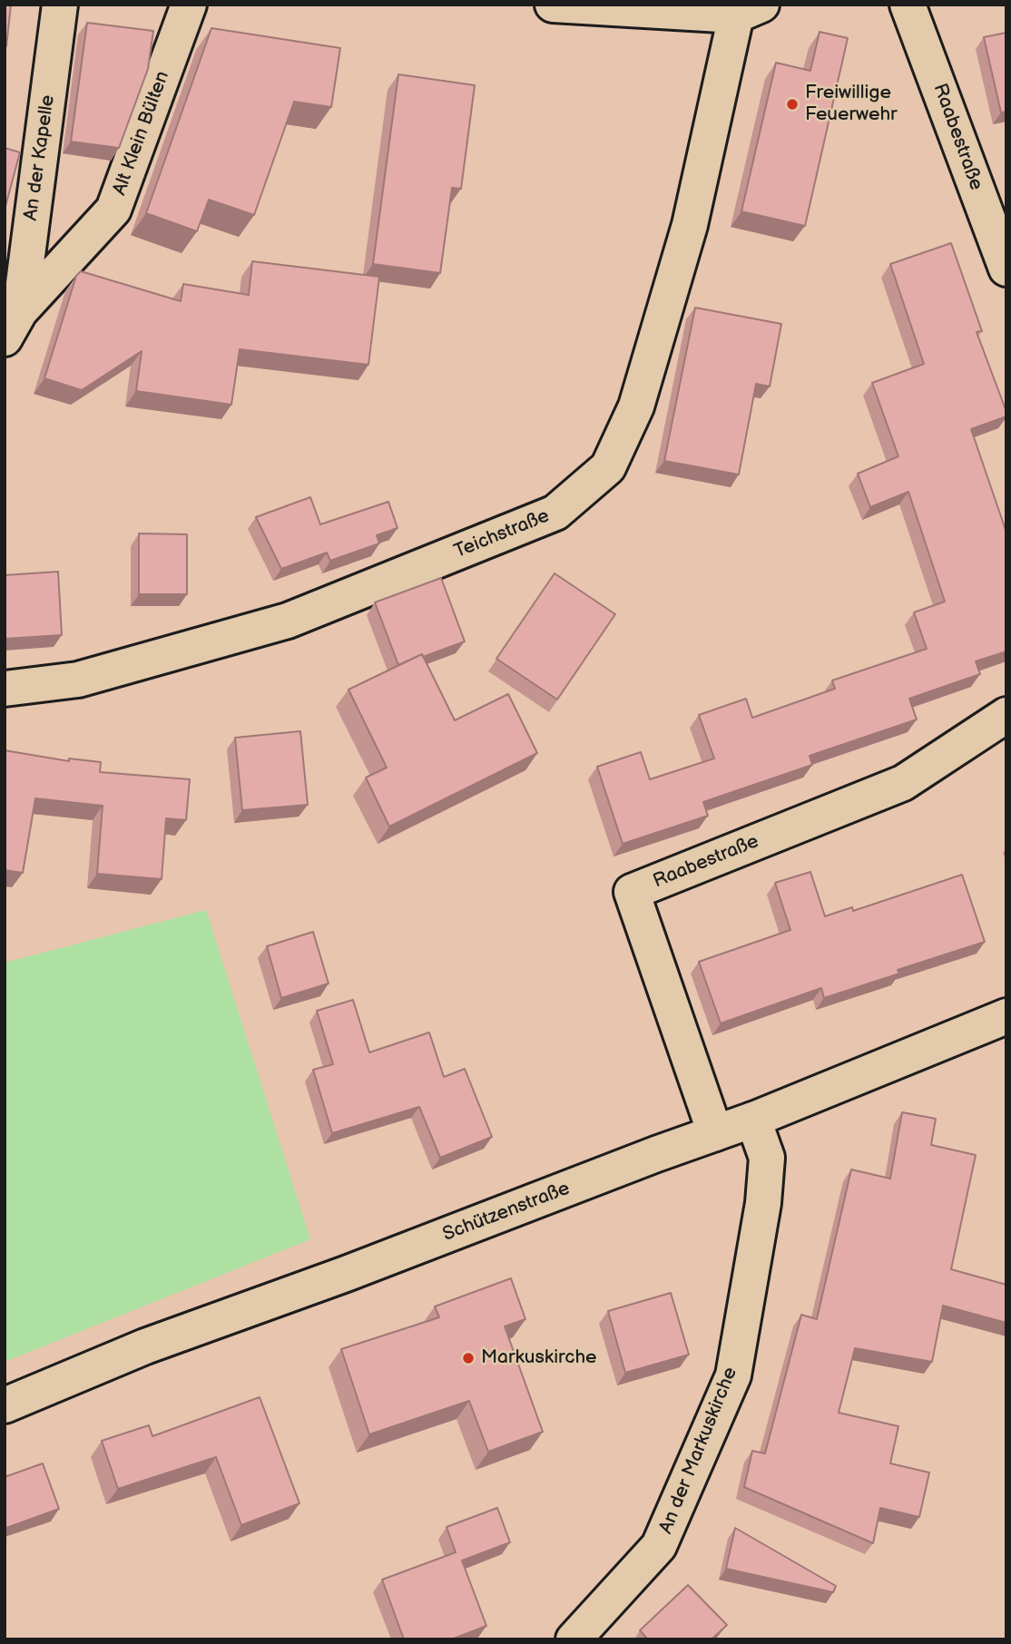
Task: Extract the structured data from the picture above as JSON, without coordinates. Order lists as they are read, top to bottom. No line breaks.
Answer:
{"streets":{"street":["Alt Klein Bülten","Raabestraße","An der Kapelle","Teichstraße","Schützenstraße","An der Markuskirche"]},"crossings":[["Alt Klein Bülten","An der Kapelle"],["Raabestraße","Schützenstraße"],["Schützenstraße","An der Markuskirche"]],"places":["Freiwillige Feuerwehr","Markuskirche"]}
